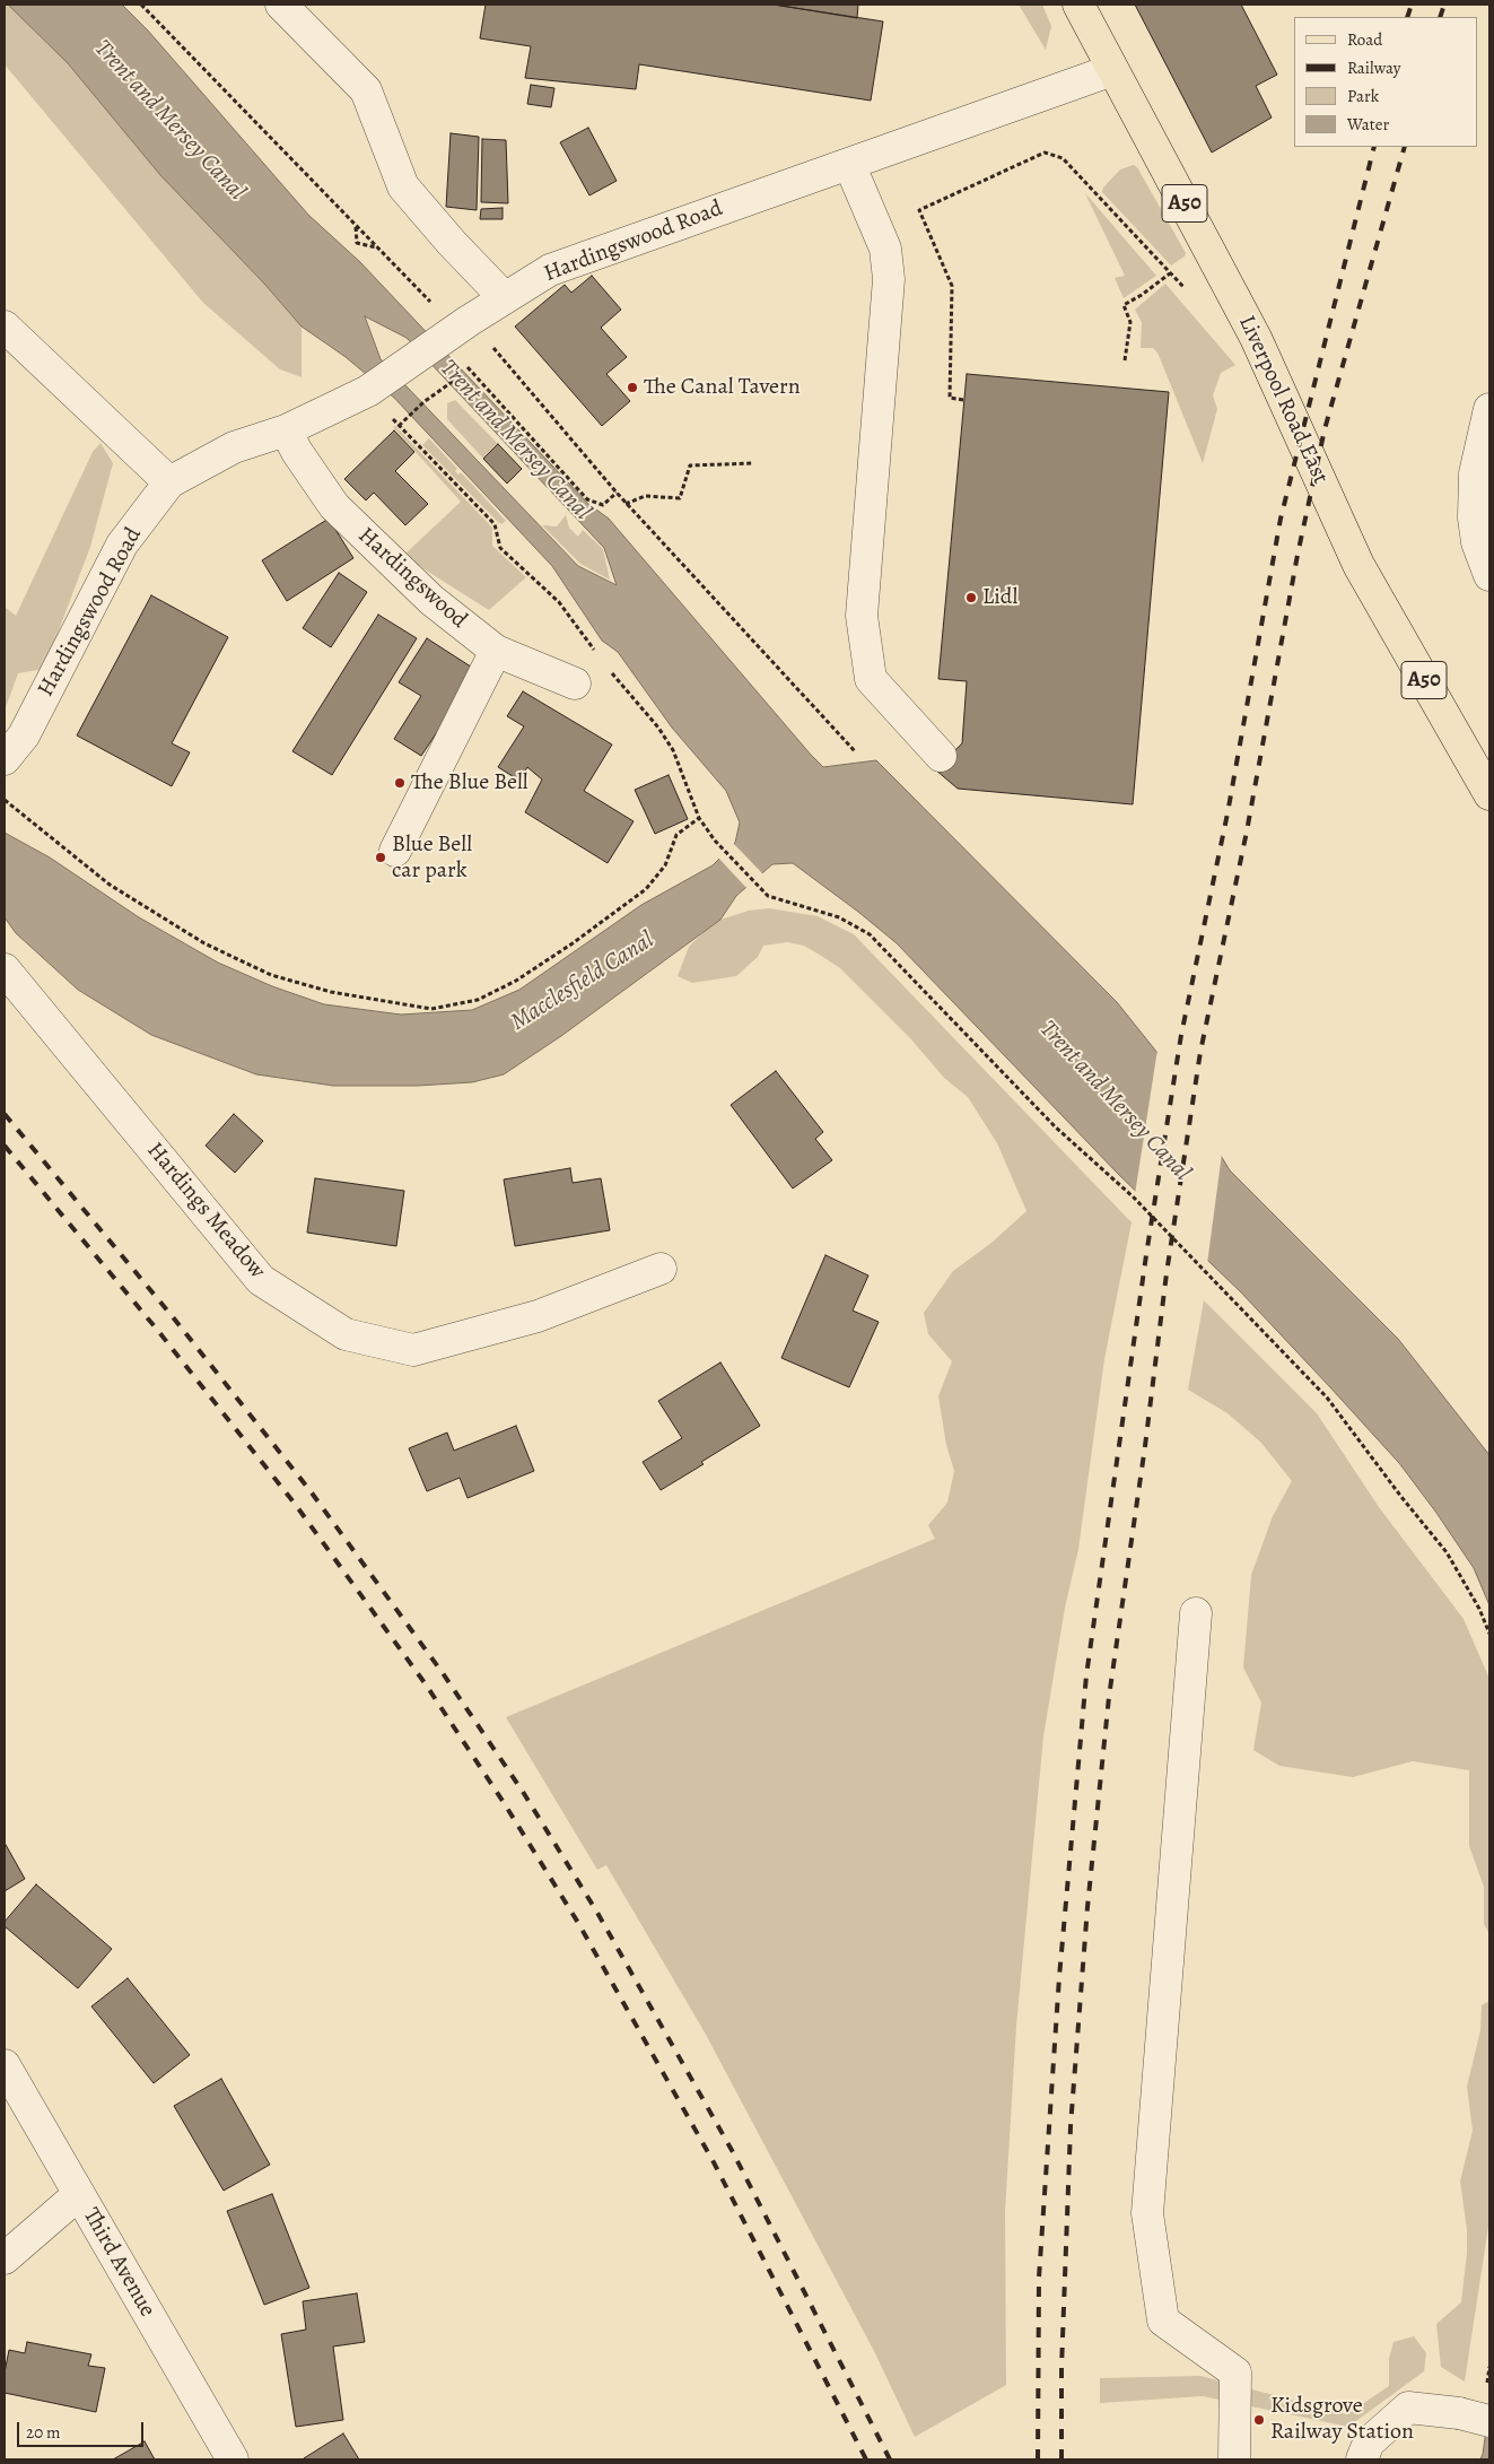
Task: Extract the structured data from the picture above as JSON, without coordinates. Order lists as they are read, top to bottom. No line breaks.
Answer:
{"streets":{"main road":["A50","Liverpool Road East"],"street":["Hardingswood Road","Hardingswood","Hardings Meadow","Third Avenue"]},"crossings":[["Hardingswood Road","Liverpool Road East"],["Hardingswood Road","Hardingswood"]],"water":["Trent and Mersey Canal","Macclesfield Canal"],"places":["The Canal Tavern","Lidl","The Blue Bell","Blue Bell car park","Kidsgrove Railway Station"],"legend":["Road","Railway","Park","Water"],"scale_bar":"20 m"}
